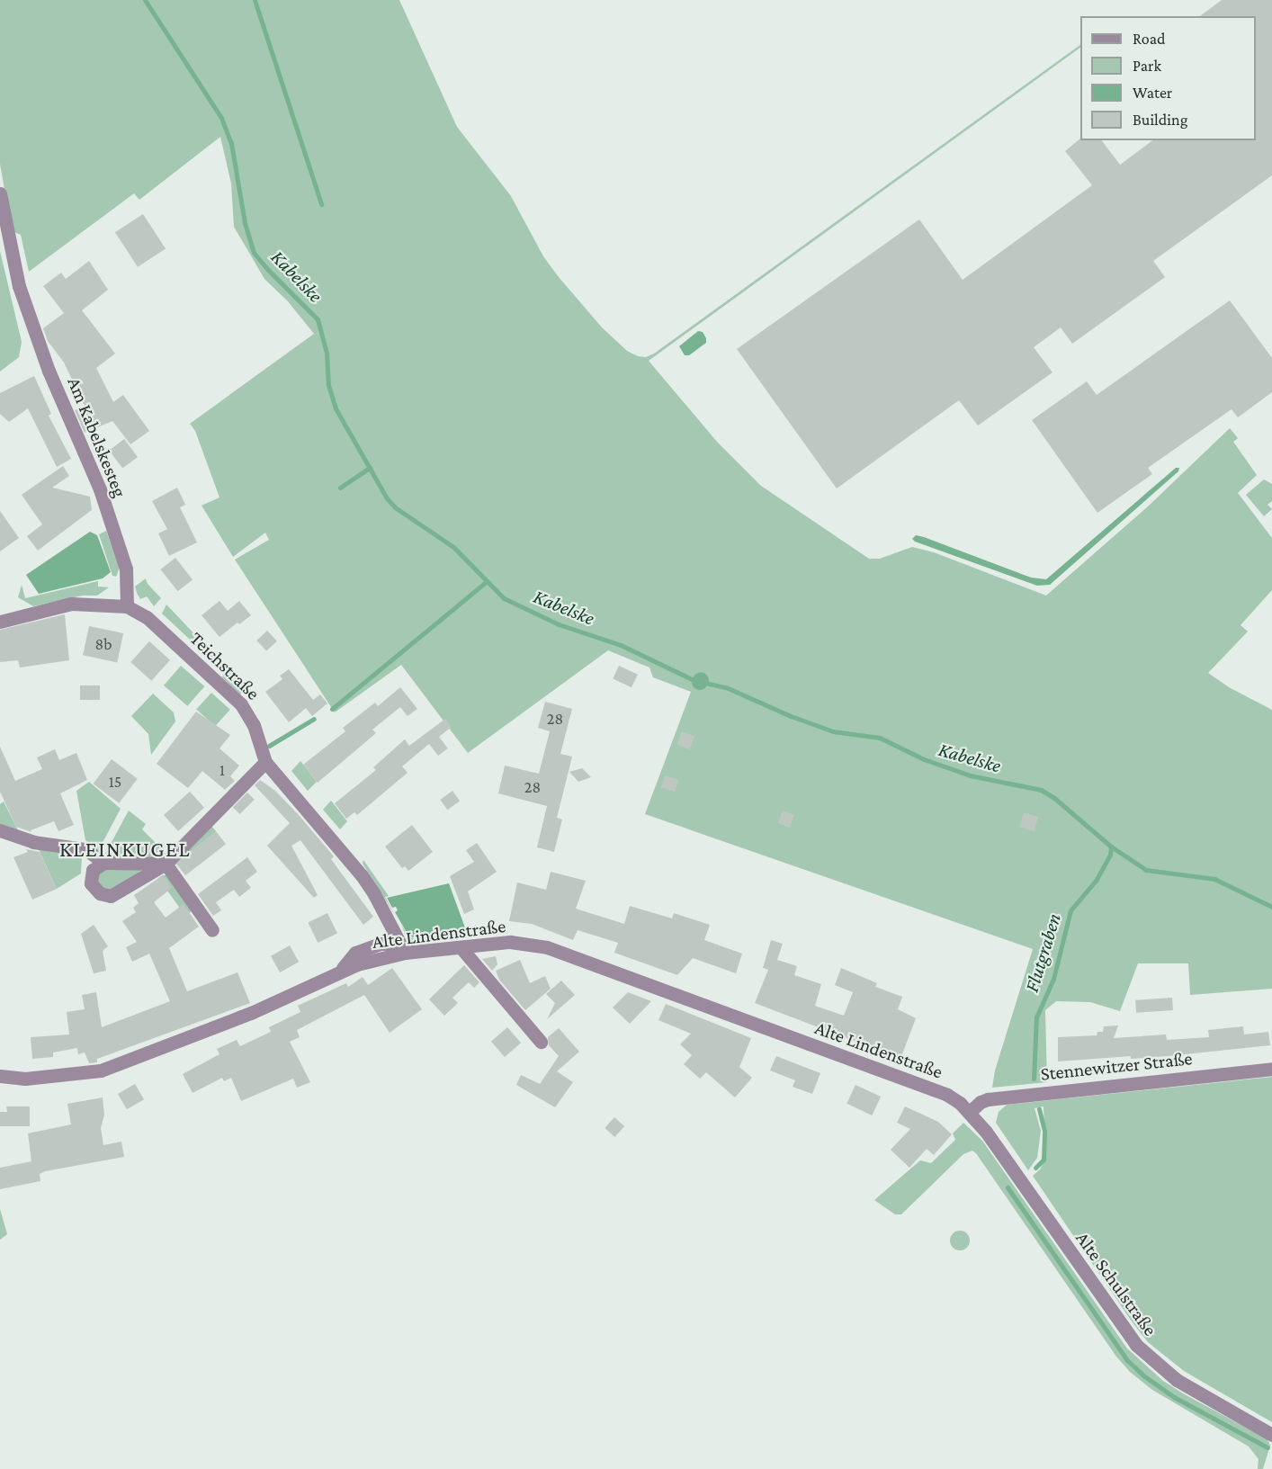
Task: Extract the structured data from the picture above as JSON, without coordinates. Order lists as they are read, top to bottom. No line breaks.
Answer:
{"streets":{"street":["Am Kabelskesteg","Teichstraße","Alte Lindenstraße","Stennewitzer Straße","Alte Schulstraße"]},"crossings":[["Am Kabelskesteg","Teichstraße"],["Teichstraße","Alte Lindenstraße"],["Alte Lindenstraße","Stennewitzer Straße"],["Alte Lindenstraße","Alte Schulstraße"],["Stennewitzer Straße","Alte Schulstraße"]],"districts":["KLEINKUGEL"],"water":["Kabelske","Flutgraben"],"house_numbers":["8b","28","1","15","28"],"legend":["Road","Park","Water","Building"]}
